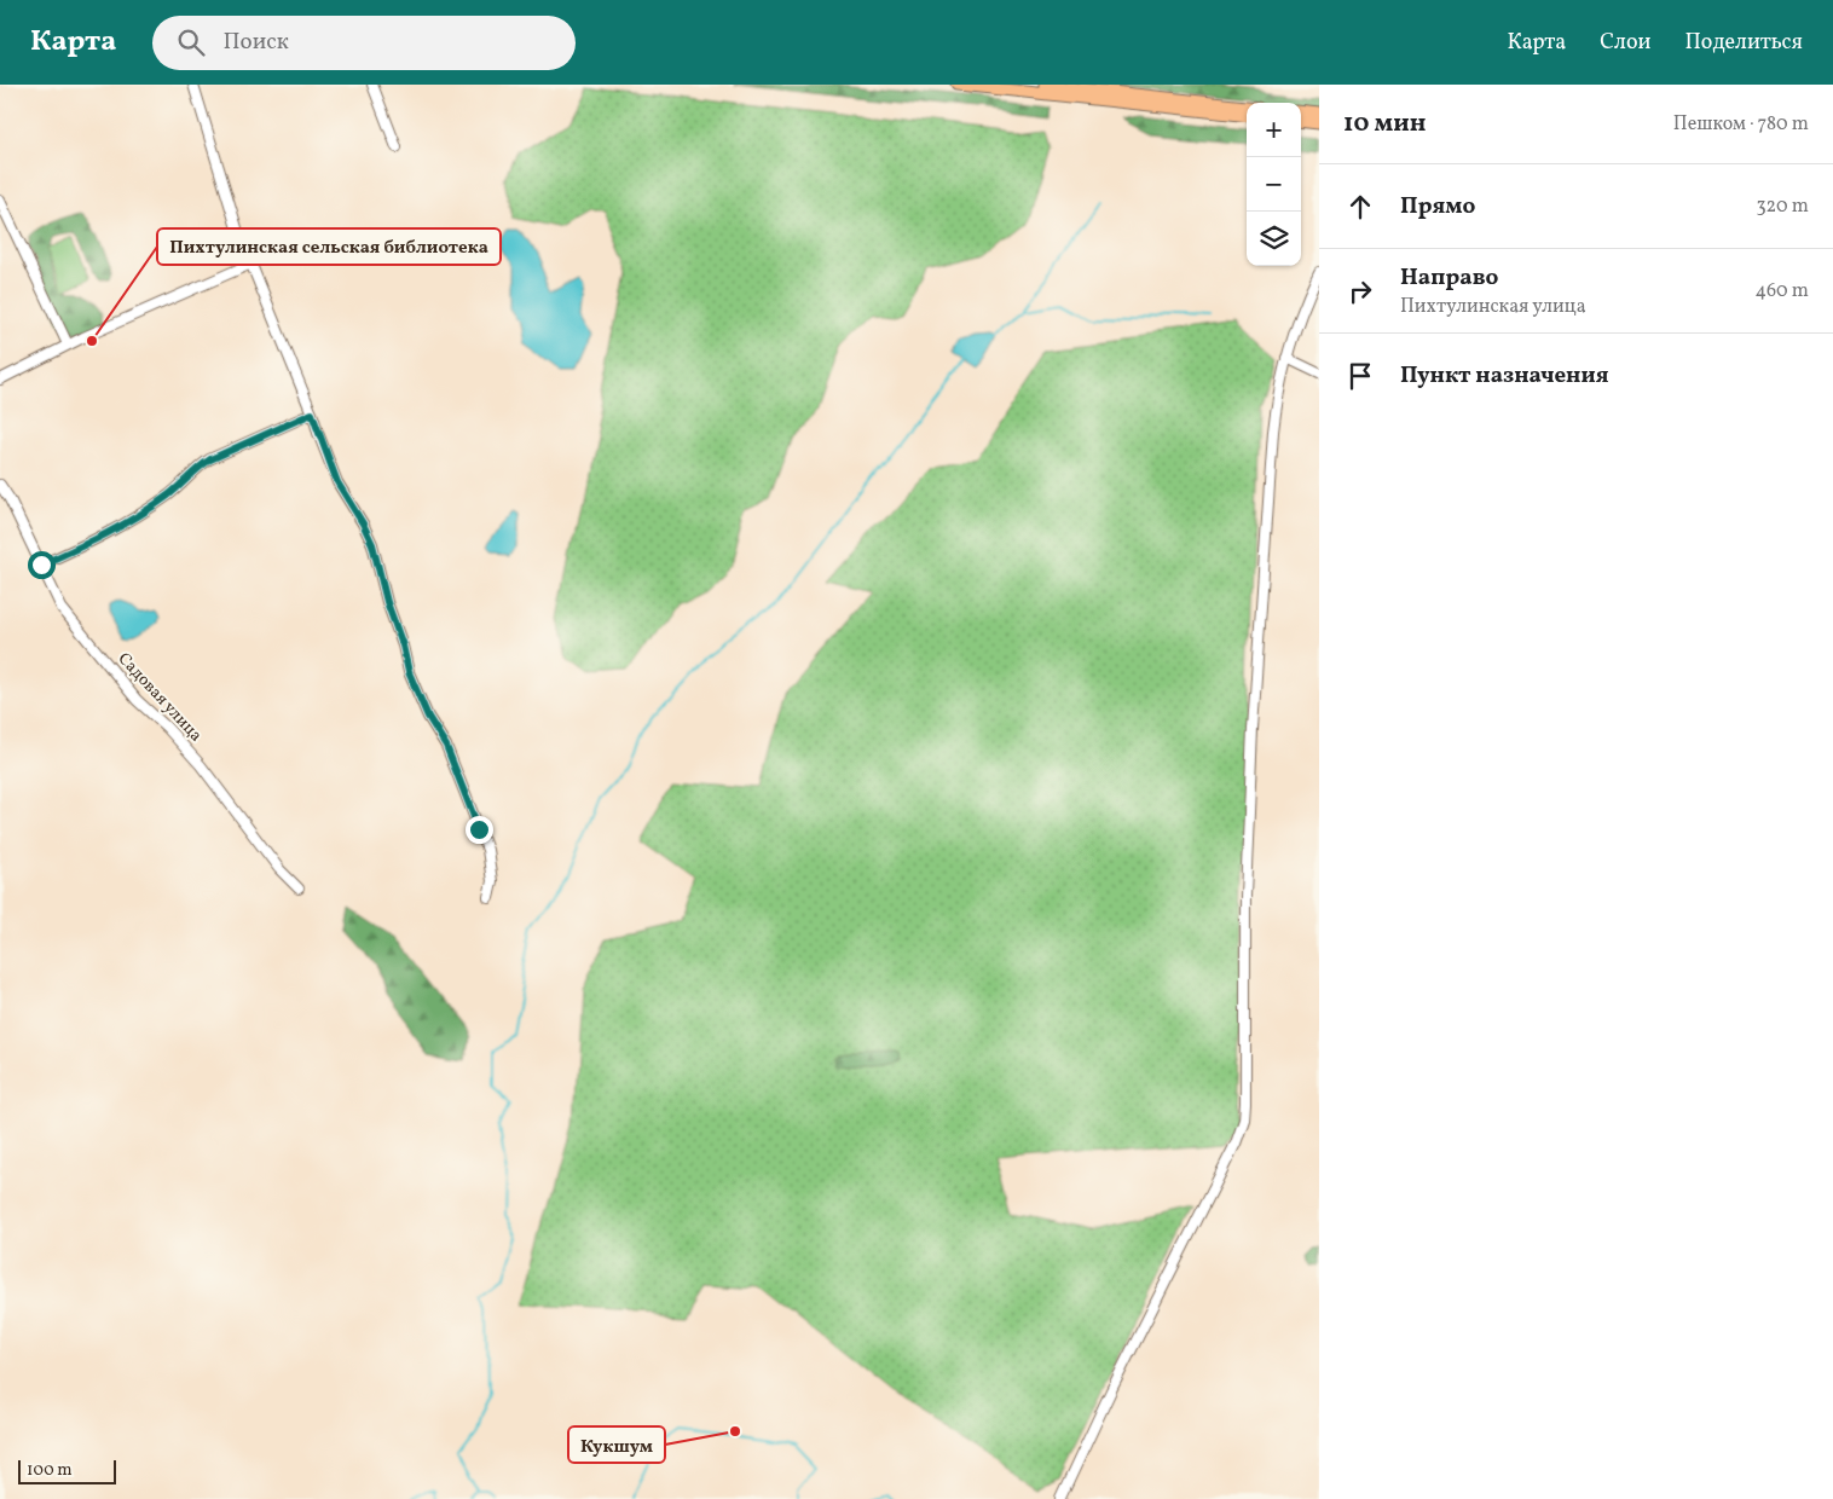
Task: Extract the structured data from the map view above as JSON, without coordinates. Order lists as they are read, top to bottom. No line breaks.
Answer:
{"streets":{"street":["Садовая улица"]},"places":["Пихтулинская сельская библиотека","Кукшум"],"scale_bar":"100 m","page":{"header":"Карта","search":"Поиск","nav":["Карта","Слои","Поделиться"],"heading":["10 мин","Пешком · 780 m"],"map_buttons":["+","−"],"list":[["Прямо","320 m"],["Направо","Пихтулинская улица","460 m"],"Пункт назначения"],"scale":"100 m"}}
